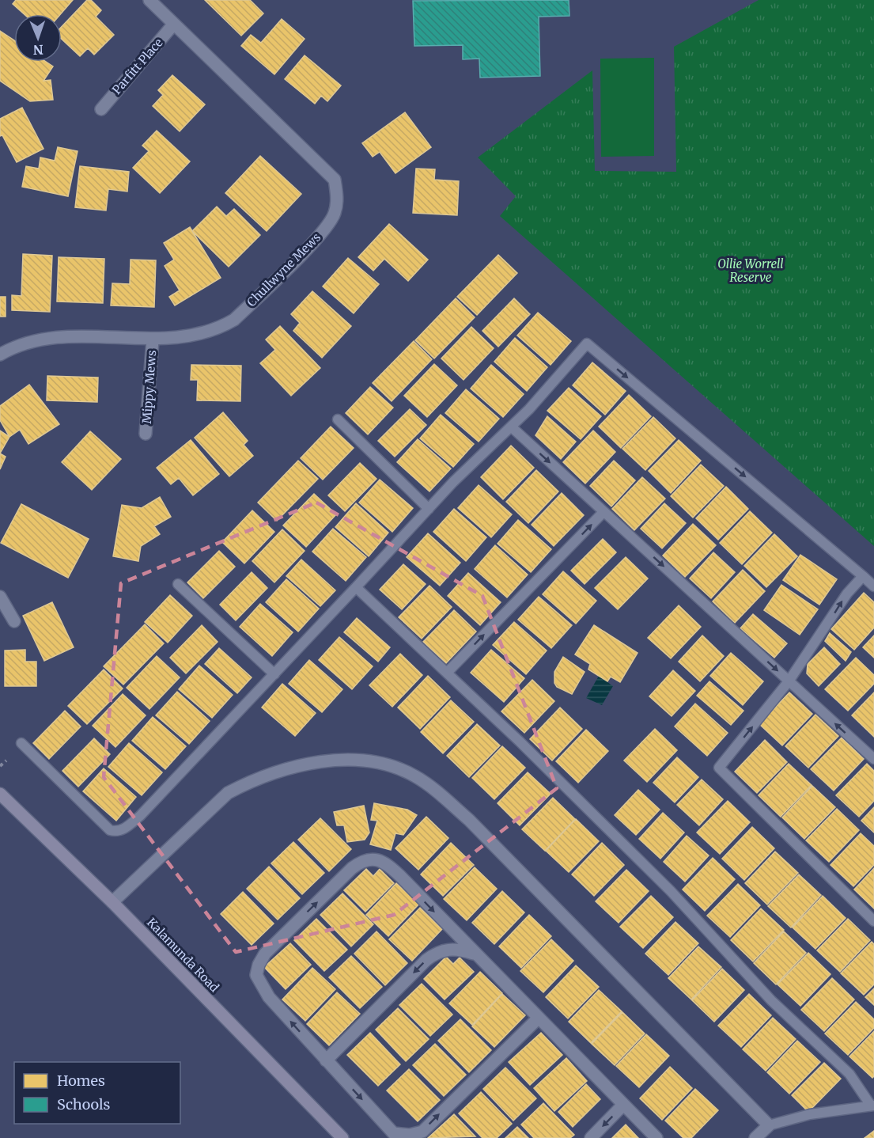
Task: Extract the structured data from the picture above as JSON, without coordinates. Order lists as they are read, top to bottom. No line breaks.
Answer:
{"streets":{"main road":["Kalamunda Road"],"street":["Parfitt Place","Chullwyne Mews","Mippy Mews"]},"crossings":[["Parfitt Place","Chullwyne Mews"],["Chullwyne Mews","Mippy Mews"]],"parks":["Ollie Worrell Reserve"],"legend":["Homes","Schools"],"north":"bottom"}
